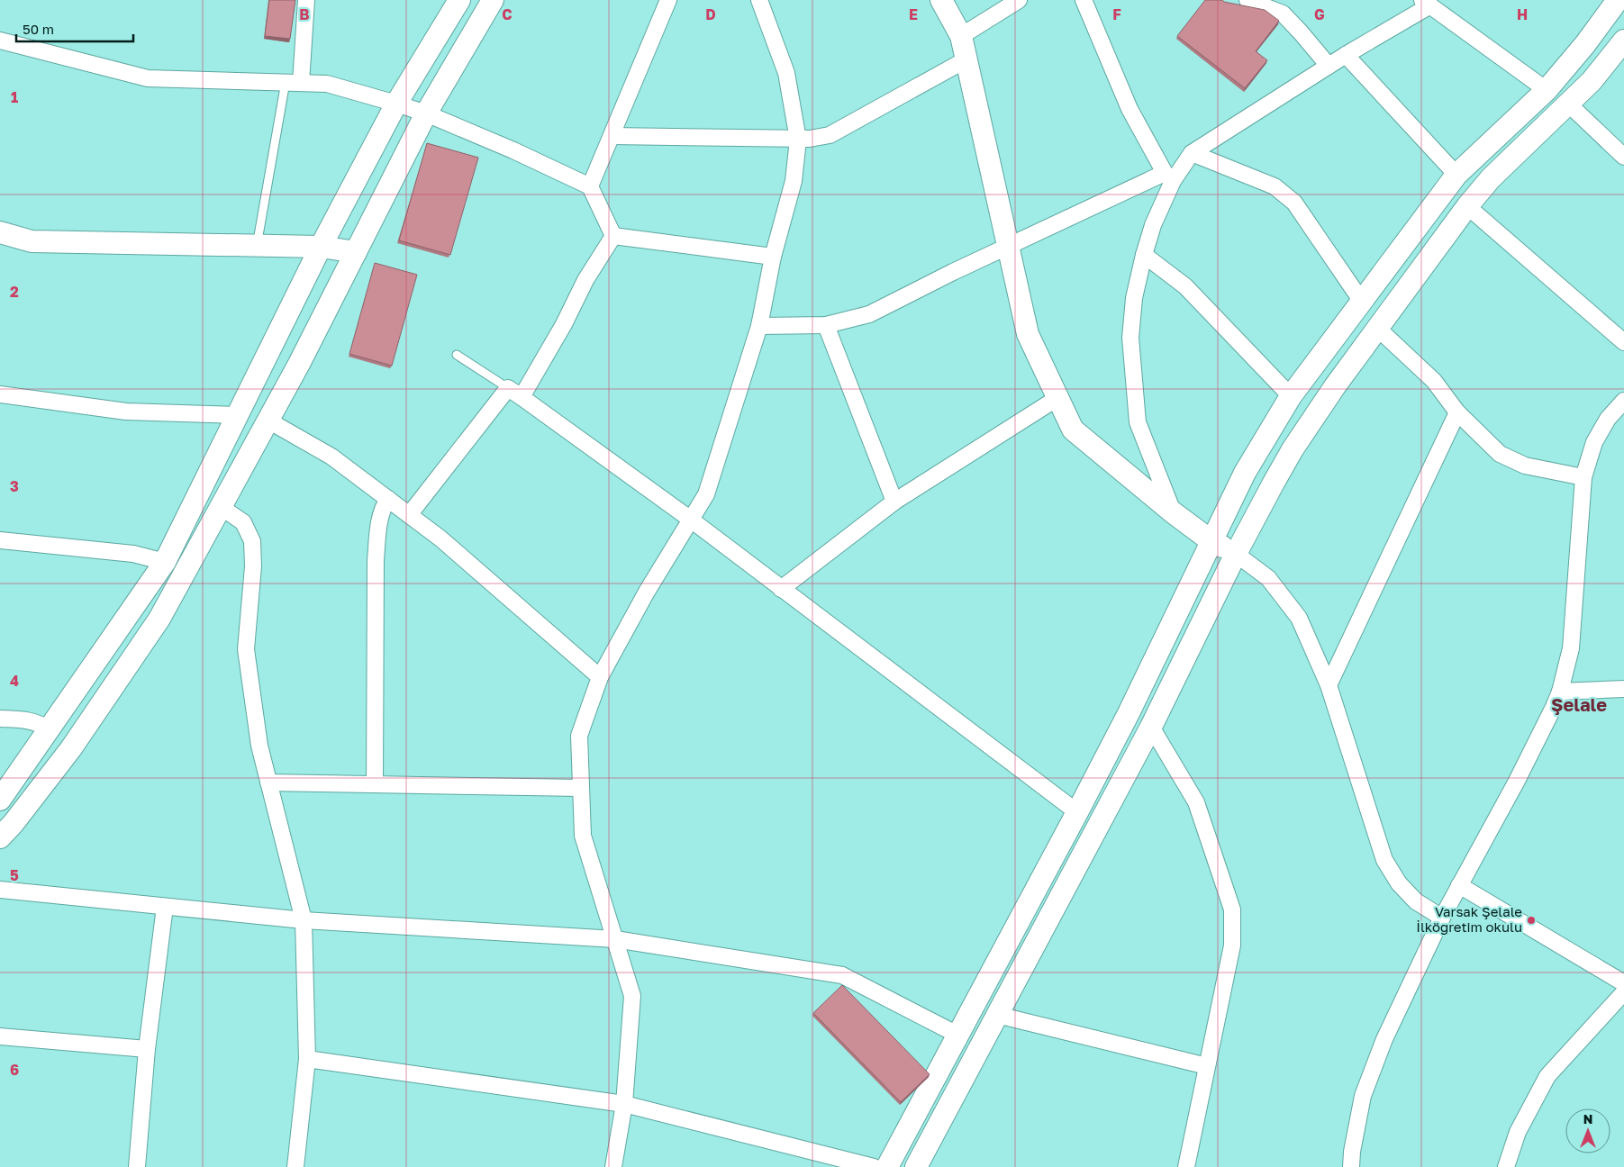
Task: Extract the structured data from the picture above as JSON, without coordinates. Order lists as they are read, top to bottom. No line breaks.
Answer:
{"districts":["Şelale"],"places":["Varsak Şelale İlköğretim okulu"],"scale_bar":"50 m","north":"top","grid":{"columns":["B","C","D","E","F","G","H"],"rows":["1","2","3","4","5","6"]}}
